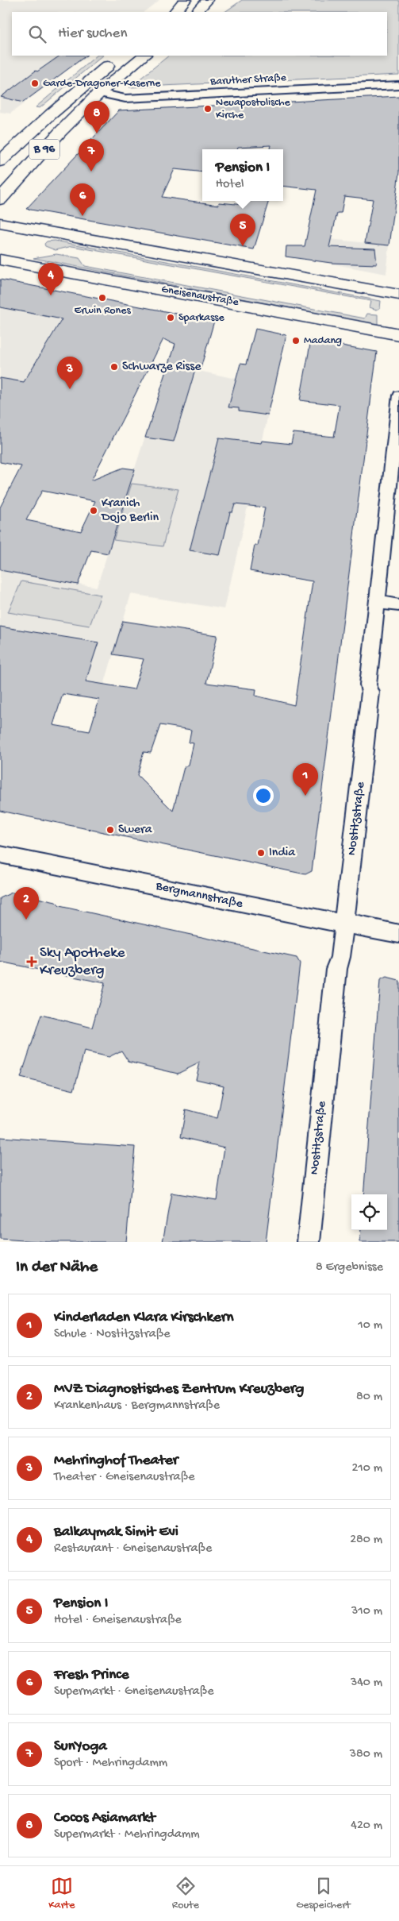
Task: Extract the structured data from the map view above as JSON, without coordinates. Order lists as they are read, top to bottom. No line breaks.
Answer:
{"streets":{"main road":["B 96","Gneisenaustraße"],"street":["Baruther Straße","Nostitzstraße","Bergmannstraße"]},"crossings":[["Baruther Straße","B 96"],["Nostitzstraße","Bergmannstraße"]],"places":{"other":["Garde-Dragoner-Kaserne","Neuapostolische Kirche","Erwin Rones","Sparkasse","Madang","Schwarze Risse","Kranich Dojo Berlin","Swera","India"],"health":["Sky Apotheke Kreuzberg"]},"page":{"search":"Hier suchen","pins":["8","7","6","5","4","3","1","2"],"popup":["Pension I","Hotel"],"heading":["In der Nähe","8 Ergebnisse"],"list":[{"mark":"1","name":"Kinderladen Klara Kirschkern","note":"Schule · Nostitzstraße","value":"10 m"},{"mark":"2","name":"MVZ Diagnostisches Zentrum Kreuzberg","note":"Krankenhaus · Bergmannstraße","value":"80 m"},{"mark":"3","name":"Mehringhof Theater","note":"Theater · Gneisenaustraße","value":"210 m"},{"mark":"4","name":"Balkaymak Simit Evi","note":"Restaurant · Gneisenaustraße","value":"280 m"},{"mark":"5","name":"Pension I","note":"Hotel · Gneisenaustraße","value":"310 m"},{"mark":"6","name":"Fresh Prince","note":"Supermarkt · Gneisenaustraße","value":"340 m"},{"mark":"7","name":"SunYoga","note":"Sport · Mehringdamm","value":"380 m"},{"mark":"8","name":"Cocos Asiamarkt","note":"Supermarkt · Mehringdamm","value":"420 m"}],"nav":["Karte","Route","Gespeichert"]}}
